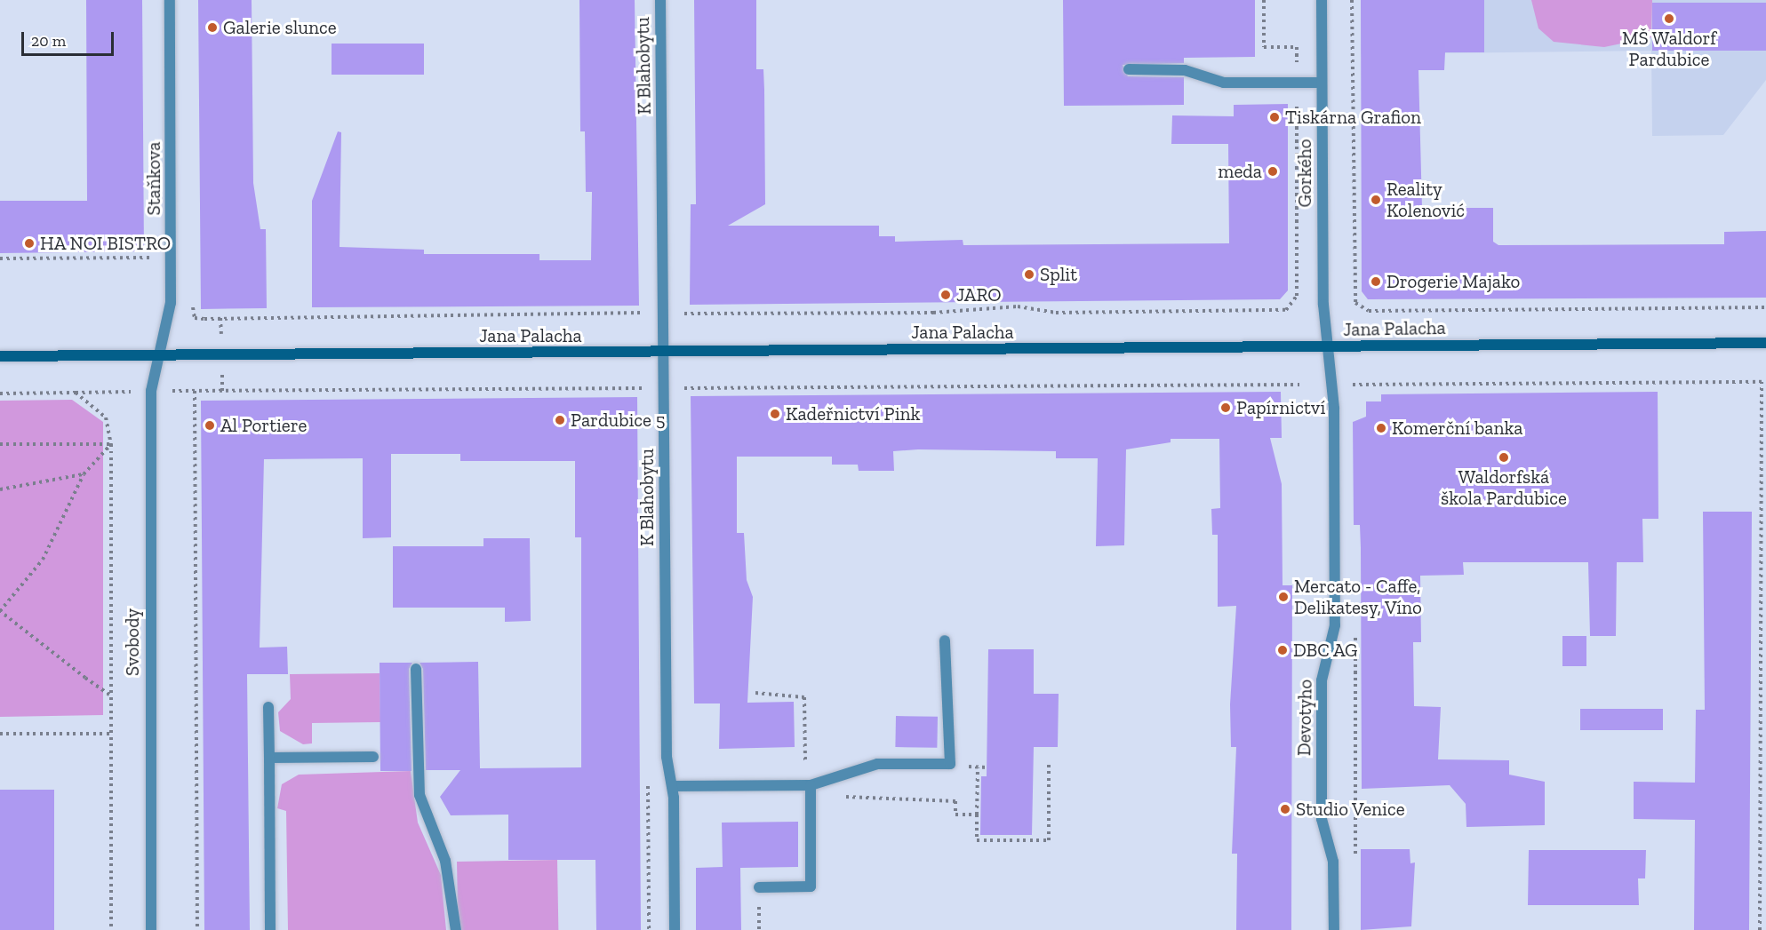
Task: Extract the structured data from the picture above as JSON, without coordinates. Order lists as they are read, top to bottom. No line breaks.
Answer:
{"streets":{"main road":["Jana Palacha"],"street":["K Blahobytu","Gorkého","Staňkova","Svobody","Devotyho"]},"crossings":[["K Blahobytu","Jana Palacha"],["Gorkého","Jana Palacha"],["Gorkého","Devotyho"],["Staňkova","Jana Palacha"],["Staňkova","Svobody"],["Jana Palacha","Svobody"],["Jana Palacha","Devotyho"]],"places":["MŠ Waldorf Pardubice","Galerie slunce","Tiskárna Grafion","meda","Reality Kolenović","HA NOI BISTRO","Split","Drogerie Majako","JARO","Papírnictví","Kadeřnictví Pink","Pardubice 5","Al Portiere","Komerční banka","Waldorfská škola Pardubice","Mercato - Caffe, Delikatesy, Víno","DBC AG","Studio Venice"],"scale_bar":"20 m"}
